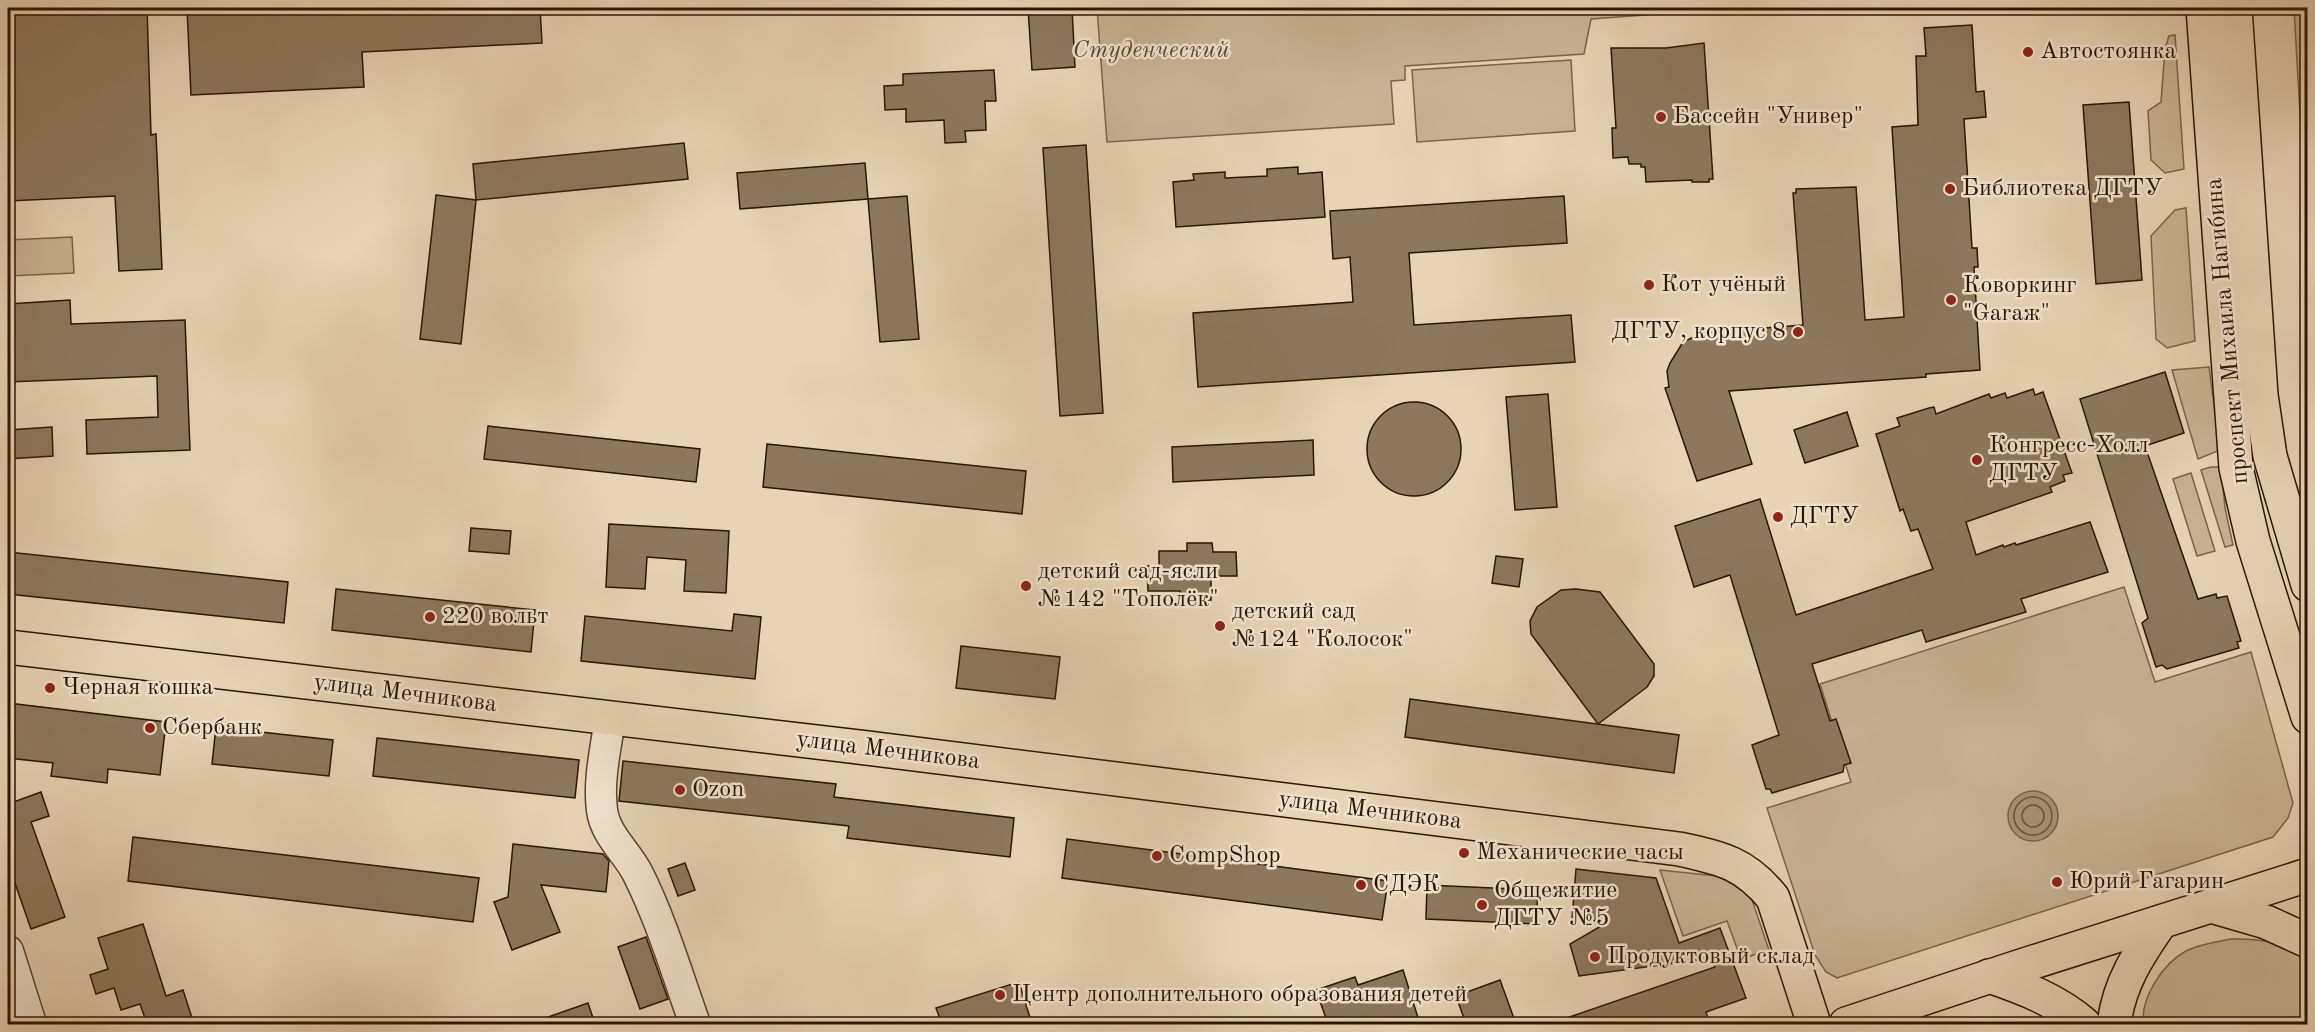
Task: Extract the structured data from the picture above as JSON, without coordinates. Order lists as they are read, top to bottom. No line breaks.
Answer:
{"streets":{"main road":["проспект Михаила Нагибина","улица Мечникова"]},"parks":["Студенческий"],"places":["Автостоянка","Бассейн \"Универ\"","Библиотека ДГТУ","Кот учёный","Коворкинг \"Gаraж\"","ДГТУ, корпус 8","Конгресс-Холл ДГТУ","ДГТУ","детский сад-ясли №142 \"Тополёк\"","220 вольт","детский сад №124 \"Колосок\"","Черная кошка","Сбербанк","Ozon","Механические часы","CompShop","Юрий Гагарин","СДЭК","Общежитие ДГТУ №5","Продуктовый склад","Центр дополнительного образования детей"]}
